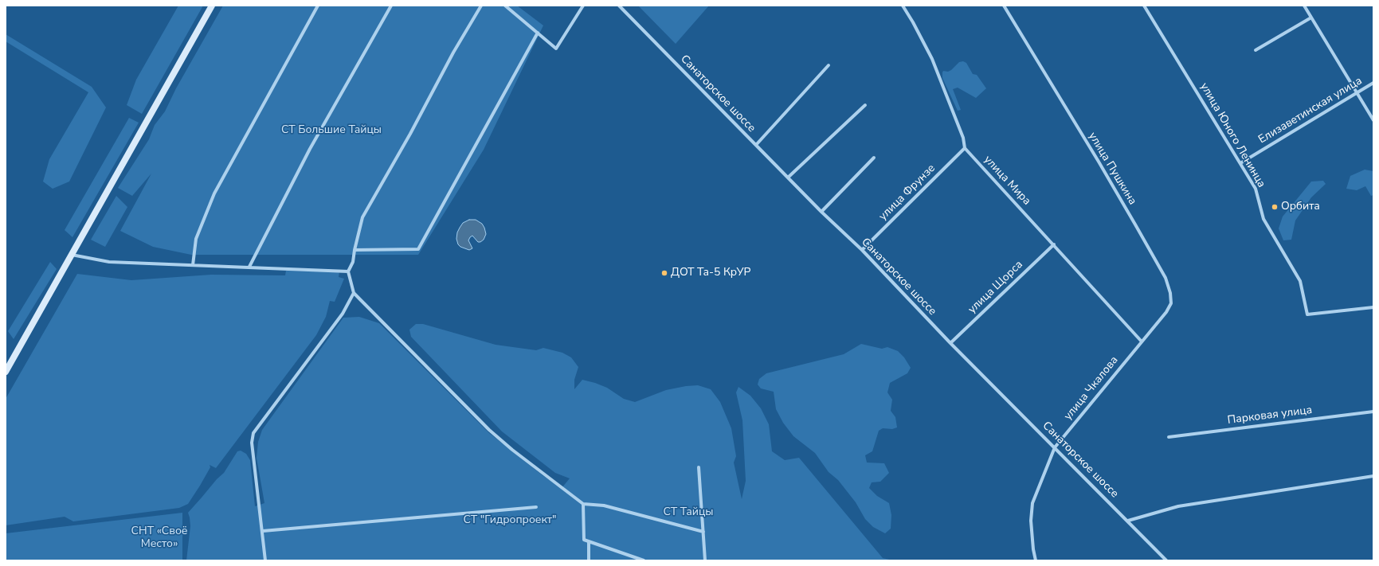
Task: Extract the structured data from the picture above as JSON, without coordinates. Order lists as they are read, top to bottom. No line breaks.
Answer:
{"streets":{"street":["Санаторское шоссе","Елизаветинская улица","улица Юного Ленинца","улица Пушкина","улица Мира","улица Фрунзе","улица Щорса","улица Чкалова","Парковая улица"]},"crossings":[["Санаторское шоссе","улица Фрунзе"],["Санаторское шоссе","улица Щорса"],["Санаторское шоссе","улица Чкалова"],["Елизаветинская улица","улица Юного Ленинца"],["улица Пушкина","улица Мира"],["улица Пушкина","улица Чкалова"],["улица Мира","улица Фрунзе"],["улица Мира","улица Щорса"],["улица Мира","улица Чкалова"]],"parks":["СТ Большие Тайцы","СТ Тайцы","СТ \"Гидропроект\"","СНТ «Своё Место»"],"places":["Орбита","ДОТ Та-5 КрУР"]}
